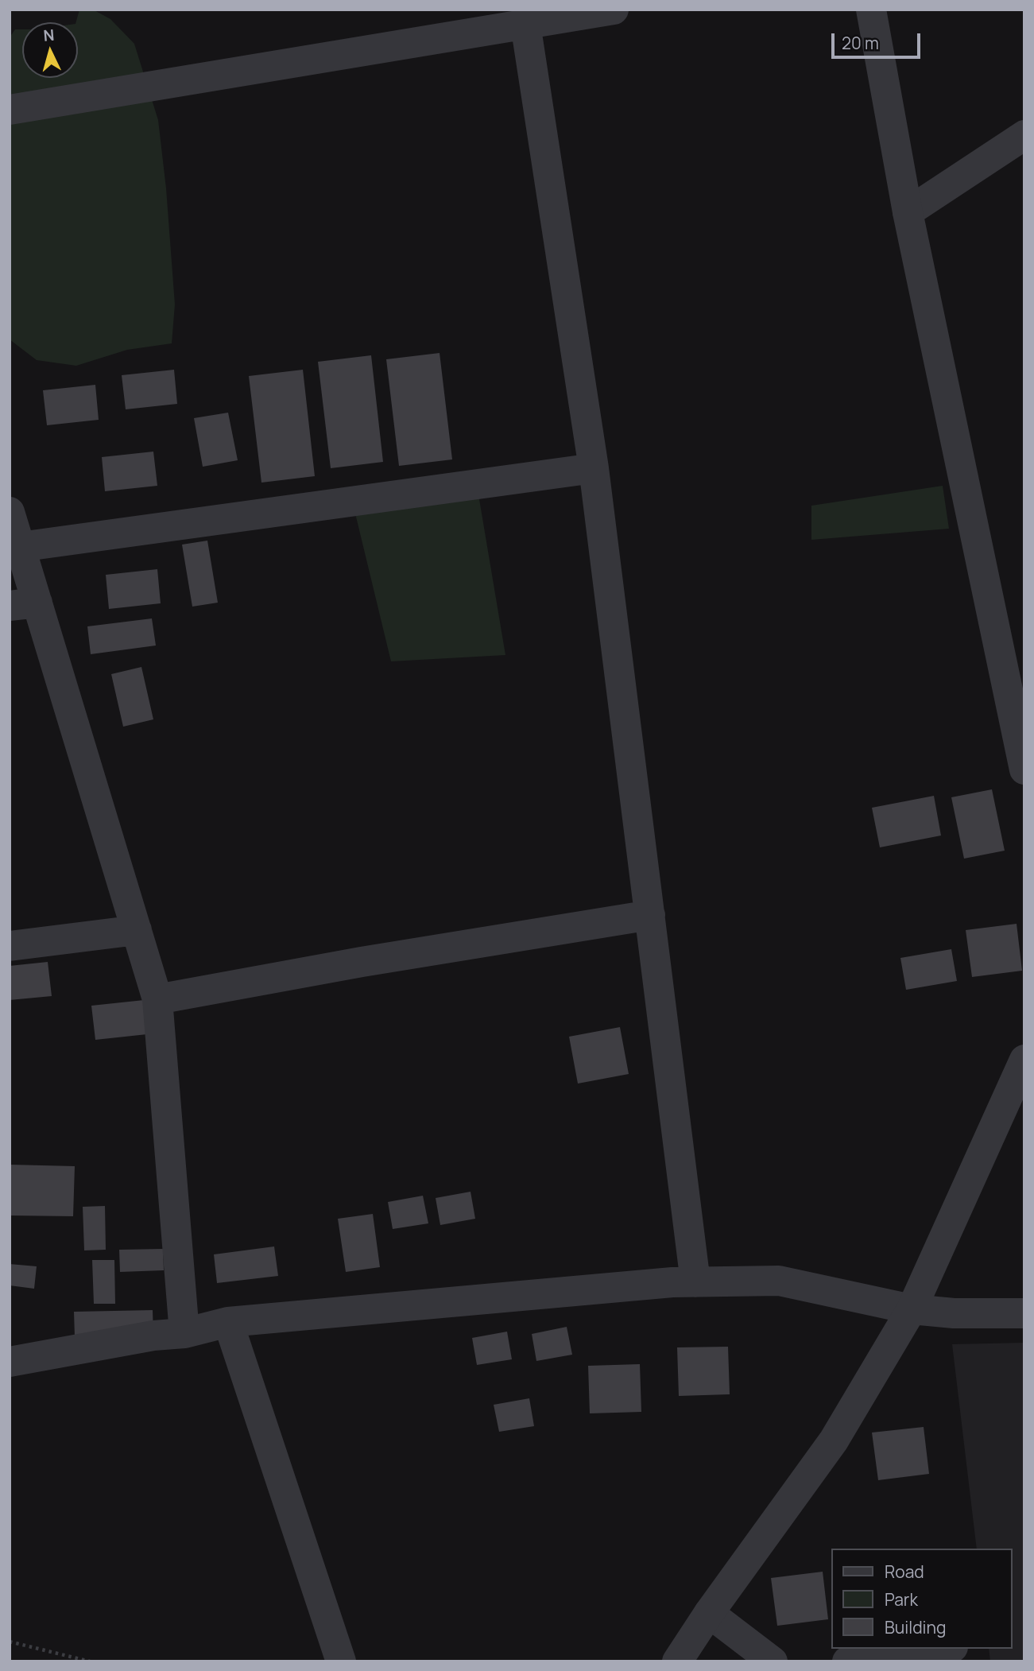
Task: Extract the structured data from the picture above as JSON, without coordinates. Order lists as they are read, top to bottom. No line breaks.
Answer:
{"legend":["Road","Park","Building"],"scale_bar":"20 m","north":"top"}
